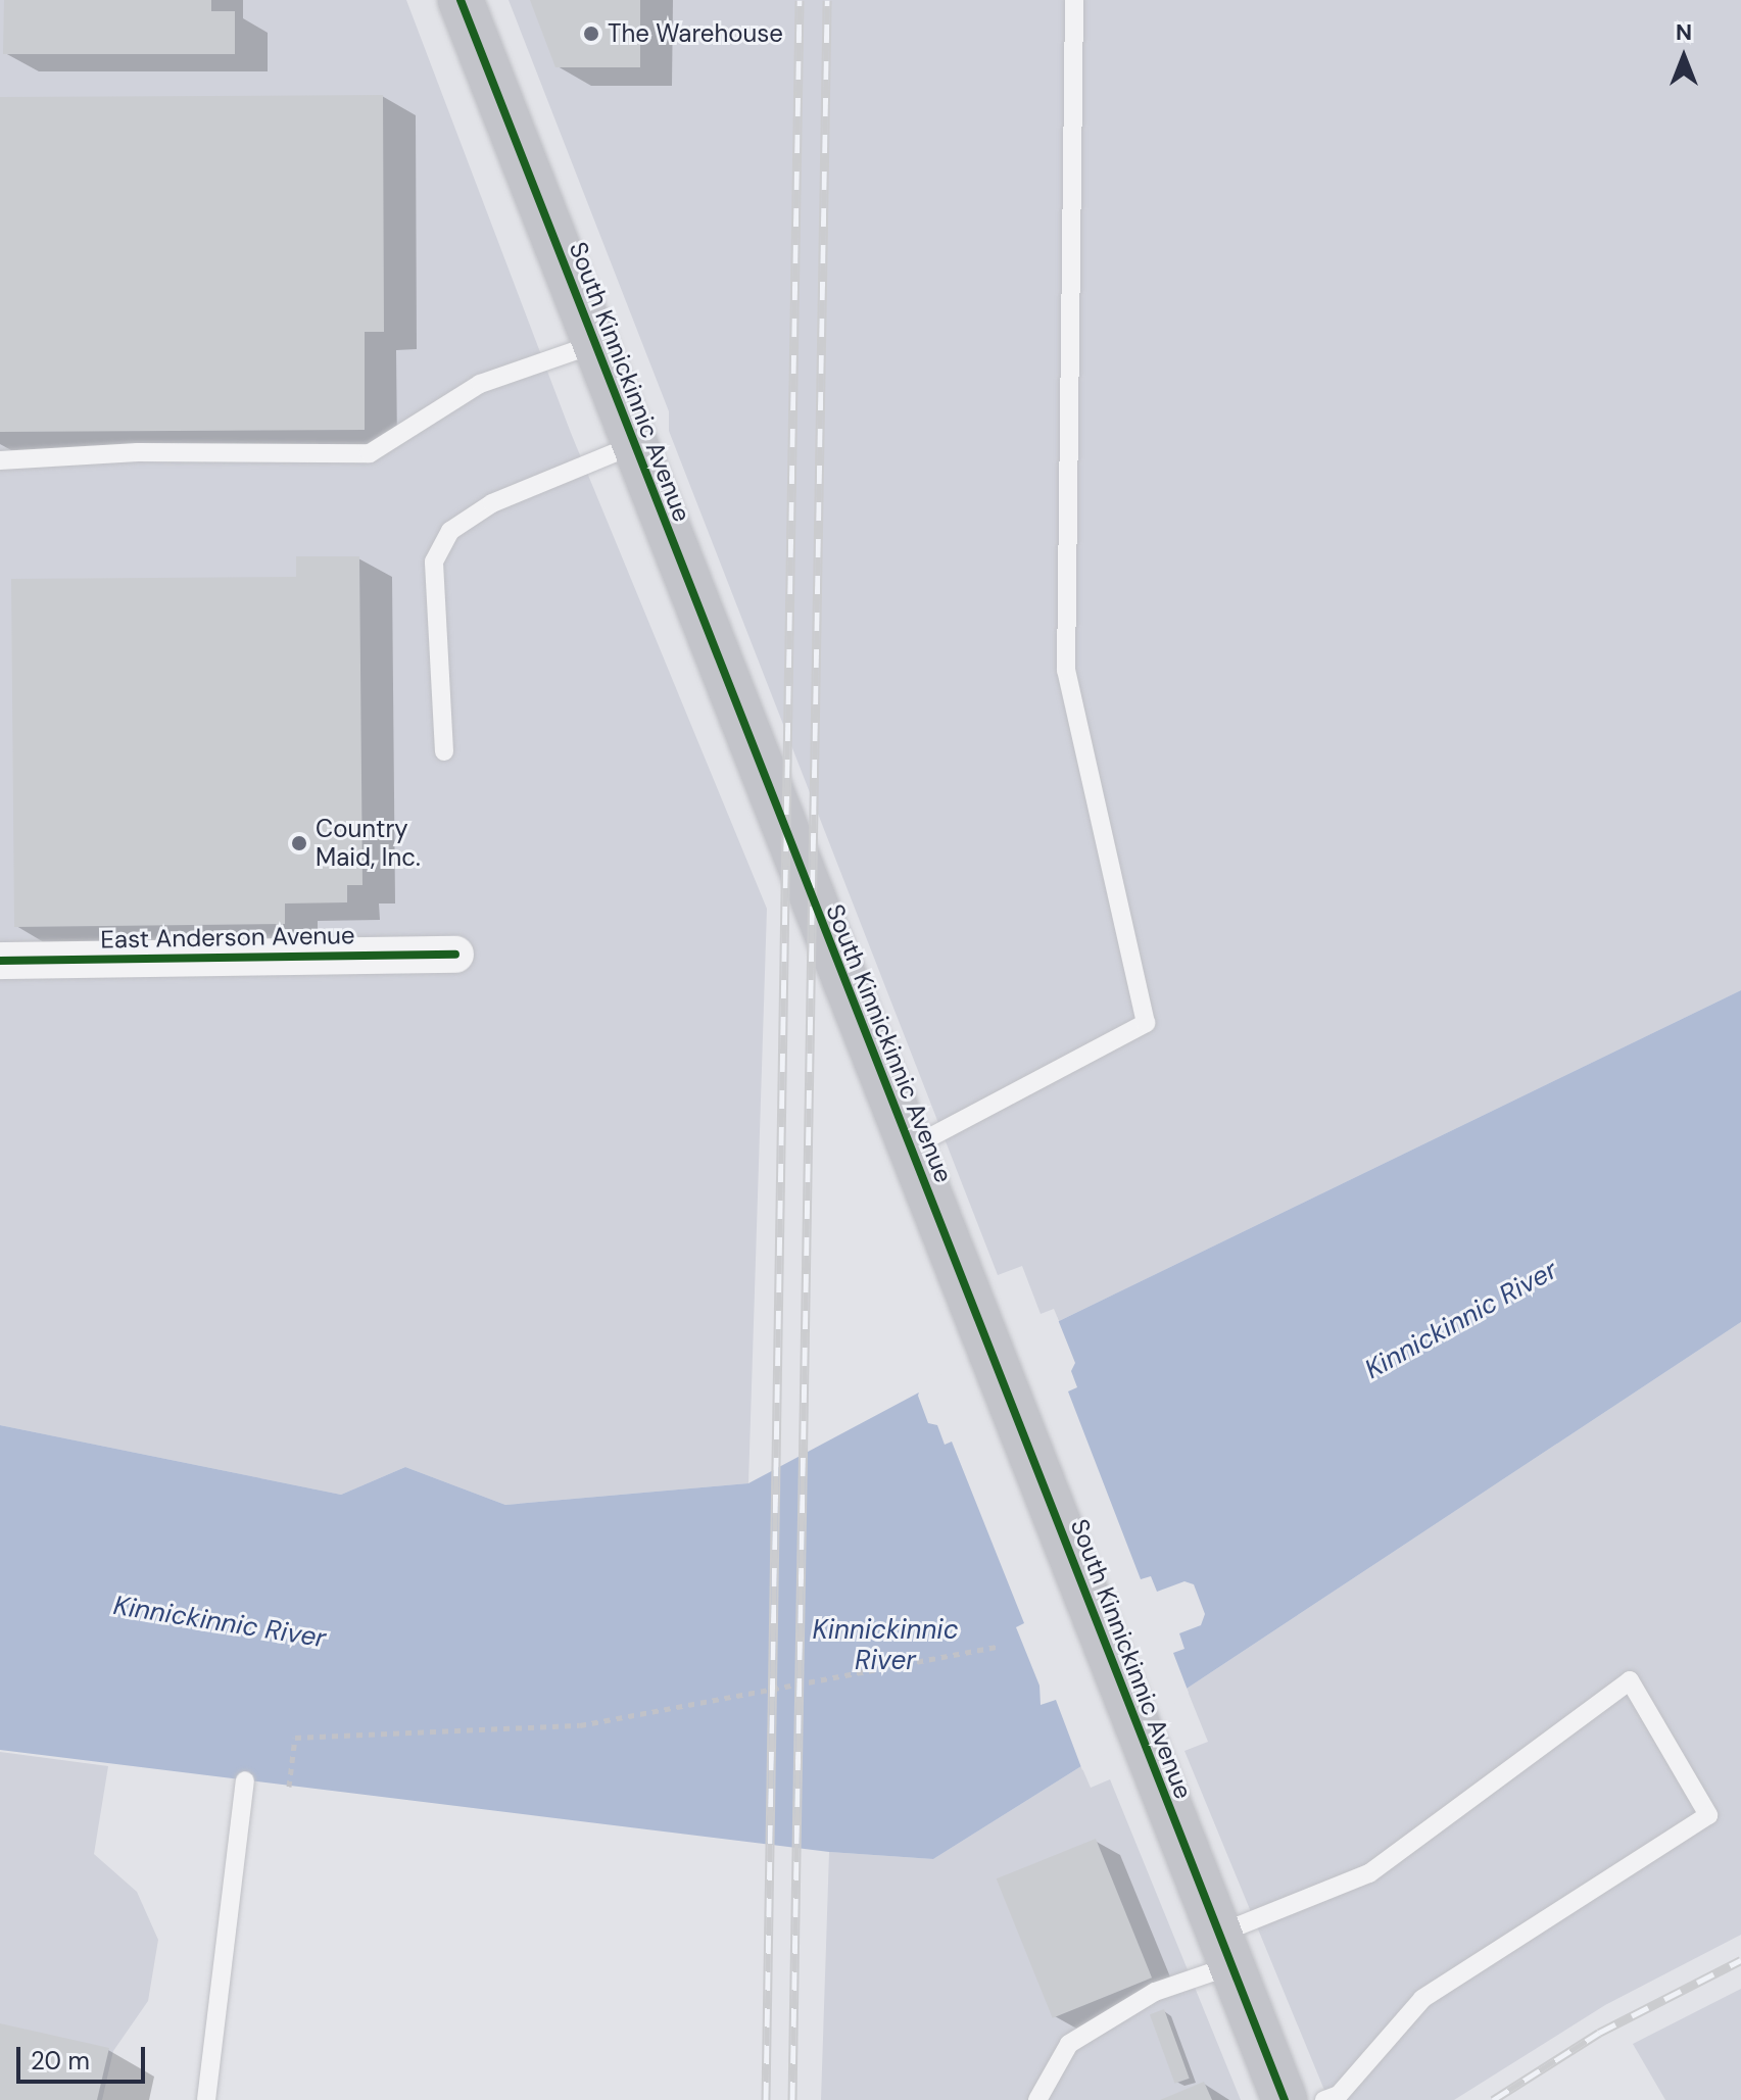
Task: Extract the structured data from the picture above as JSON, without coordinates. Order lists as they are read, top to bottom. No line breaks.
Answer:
{"streets":{"main road":["South Kinnickinnic Avenue"],"street":["East Anderson Avenue"]},"water":["Kinnickinnic River"],"places":["The Warehouse","Country Maid, Inc."],"scale_bar":"20 m","north":"top"}
